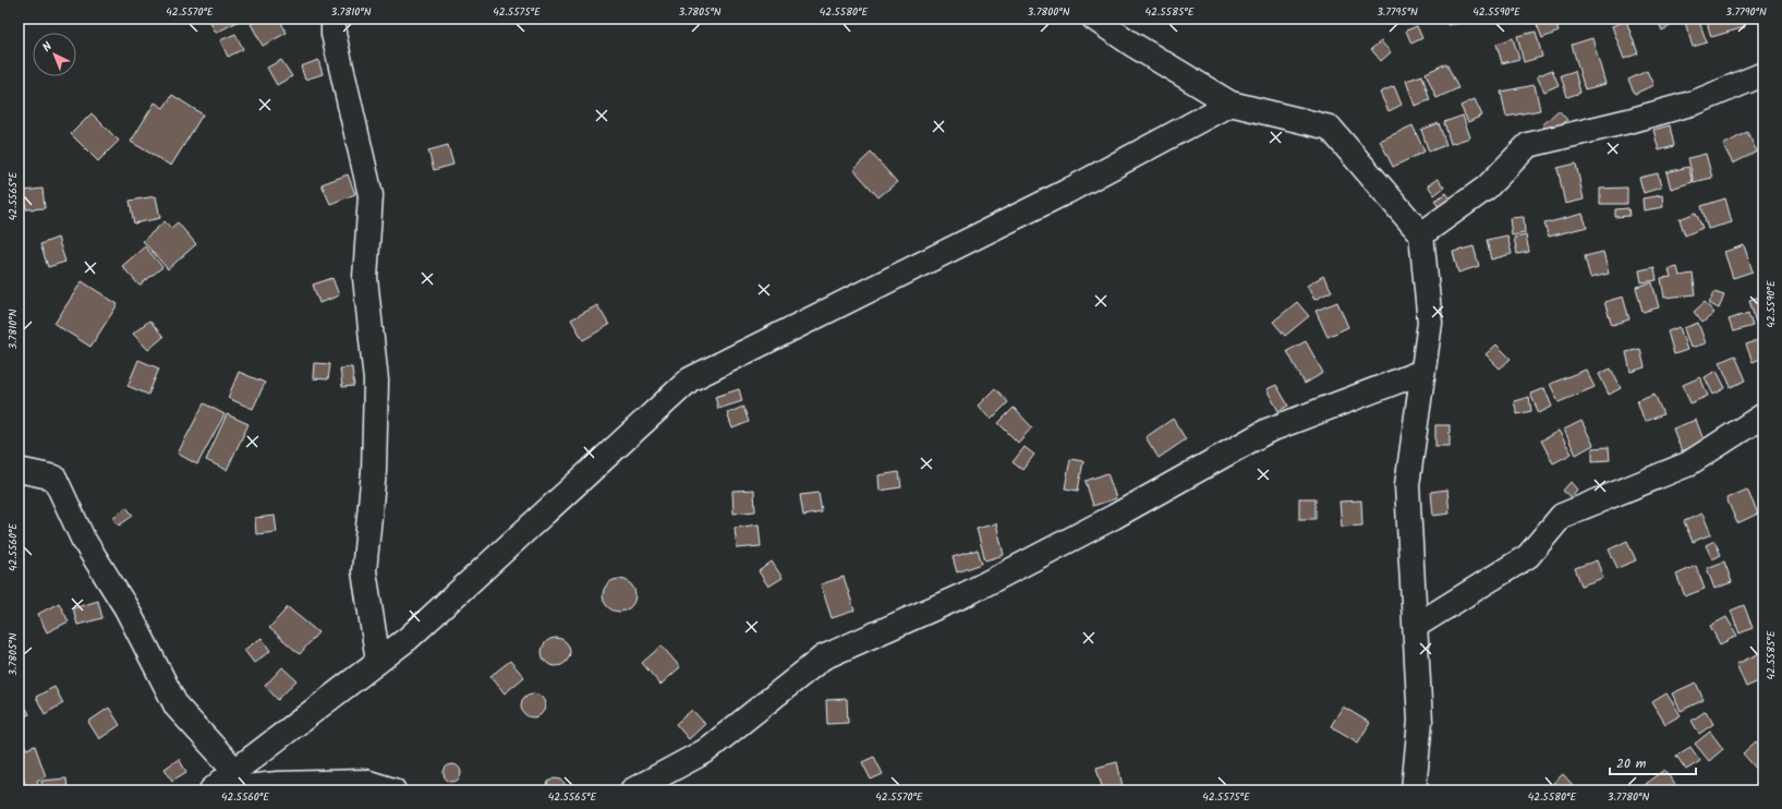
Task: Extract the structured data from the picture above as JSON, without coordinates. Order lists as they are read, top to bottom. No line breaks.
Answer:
{"scale_bar":"20 m","north":"top left","coordinates":["42.5570°E","3.7810°N","42.5575°E","3.7805°N","42.5580°E","3.7800°N","42.5585°E","3.7795°N","42.5590°E","3.7790°N","42.5565°E","42.5560°E","3.7780°N"]}
